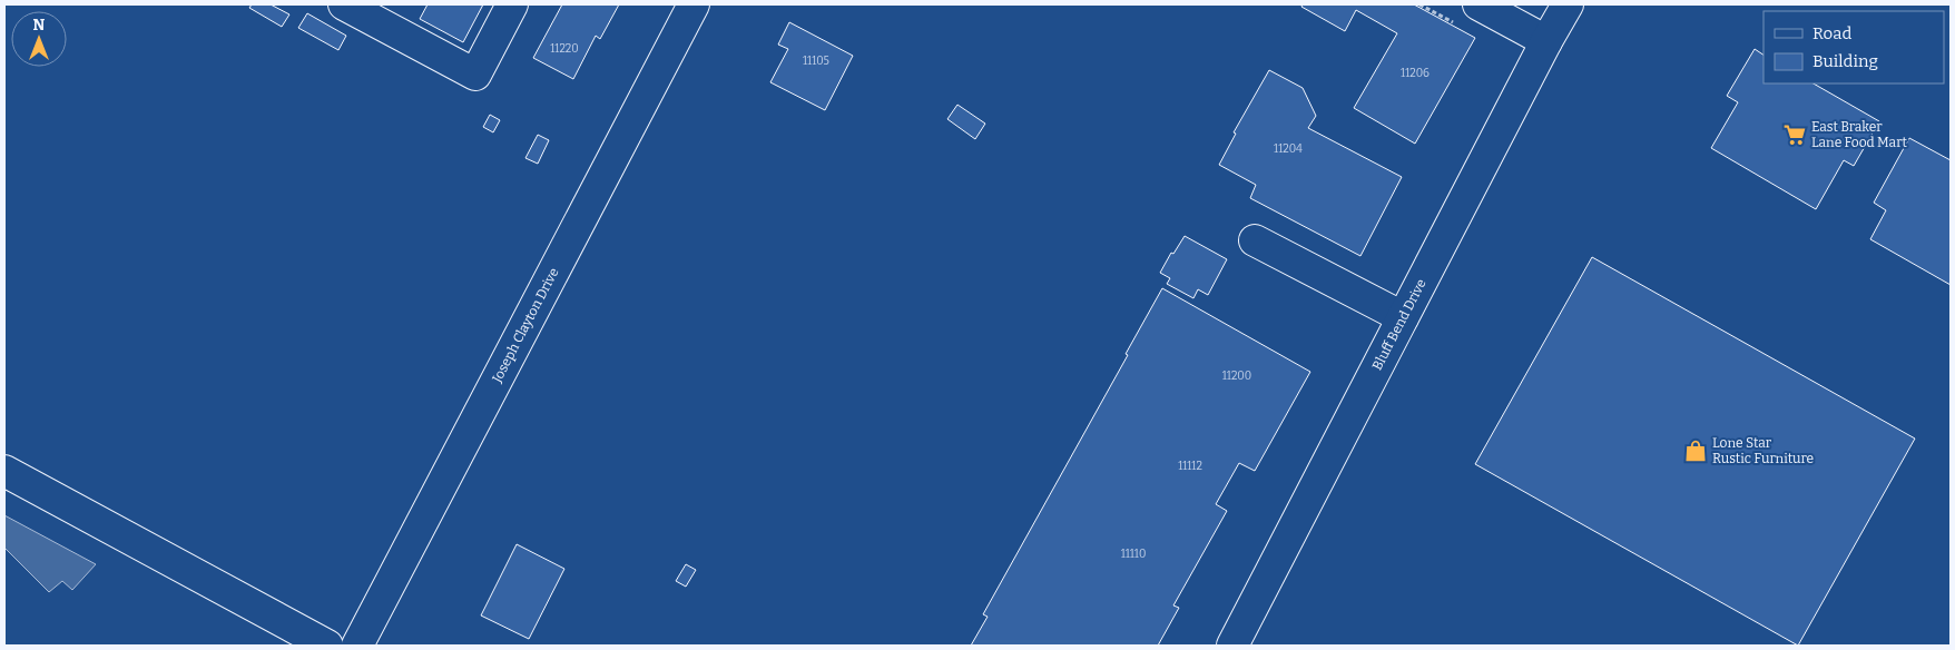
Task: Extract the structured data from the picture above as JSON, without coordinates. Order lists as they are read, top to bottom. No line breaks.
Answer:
{"streets":{"street":["Joseph Clayton Drive","Bluff Bend Drive"]},"places":{"supermarket":["East Braker Lane Food Mart"],"shop":["Lone Star Rustic Furniture"]},"house_numbers":["11220","11105","11206","11204","11200","11112","11110"],"legend":["Road","Building"],"north":"top"}
